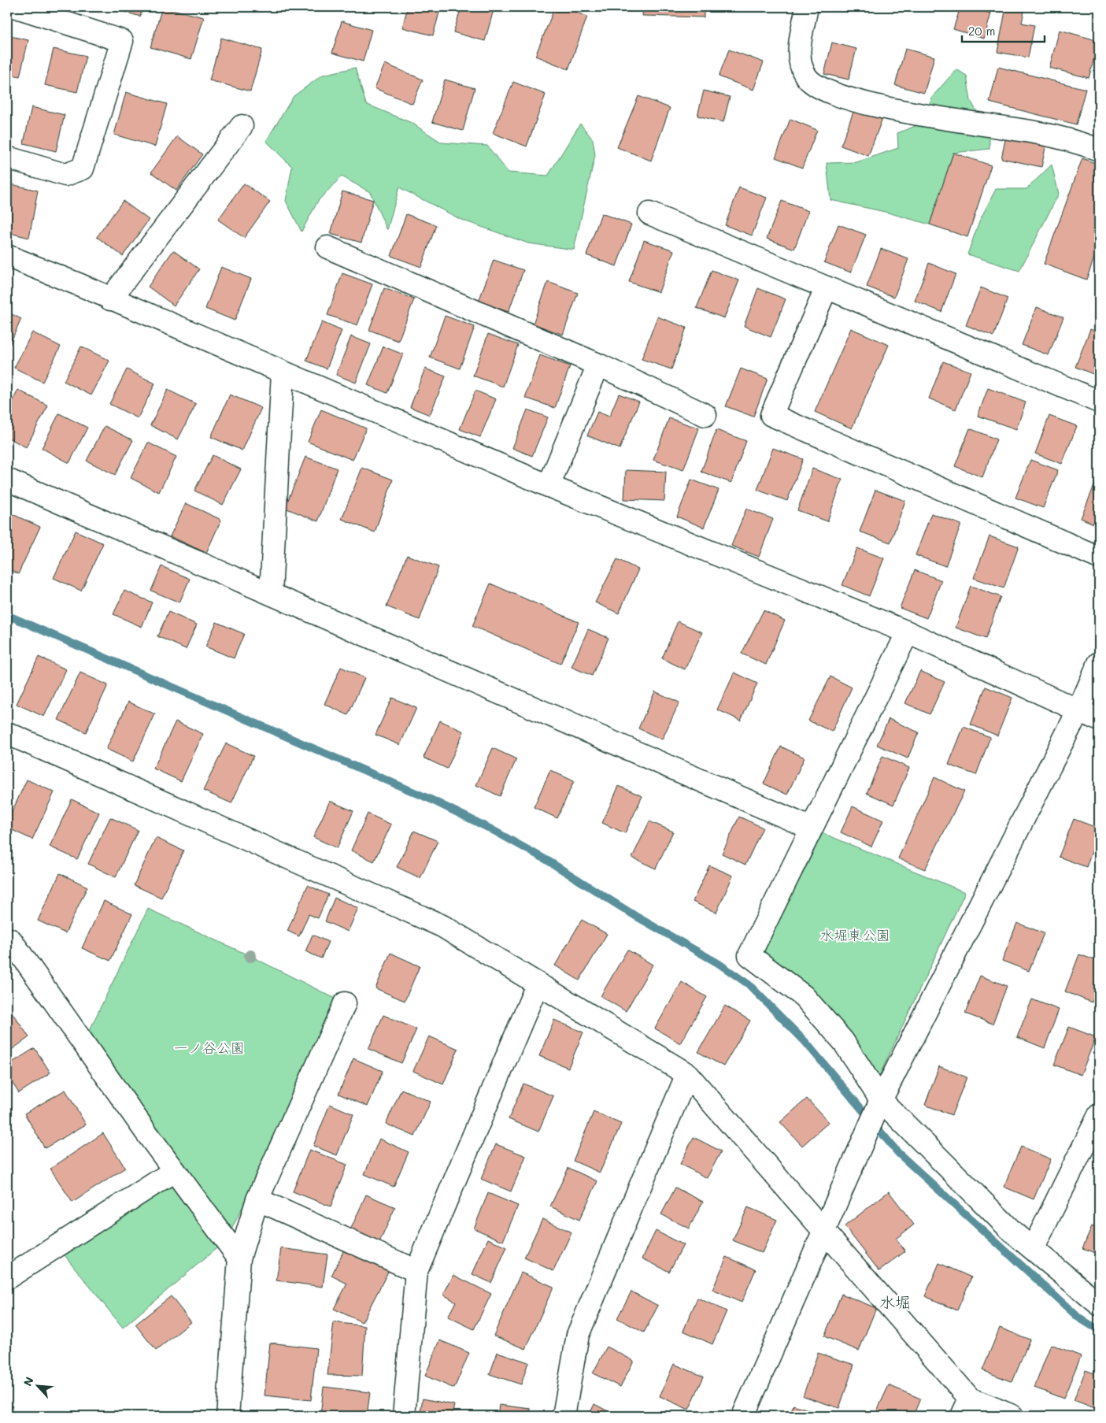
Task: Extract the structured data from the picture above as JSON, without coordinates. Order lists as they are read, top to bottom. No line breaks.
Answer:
{"districts":["水堀"],"parks":["水堀東公園","一ノ谷公園"],"scale_bar":"20 m","north":"top left"}
